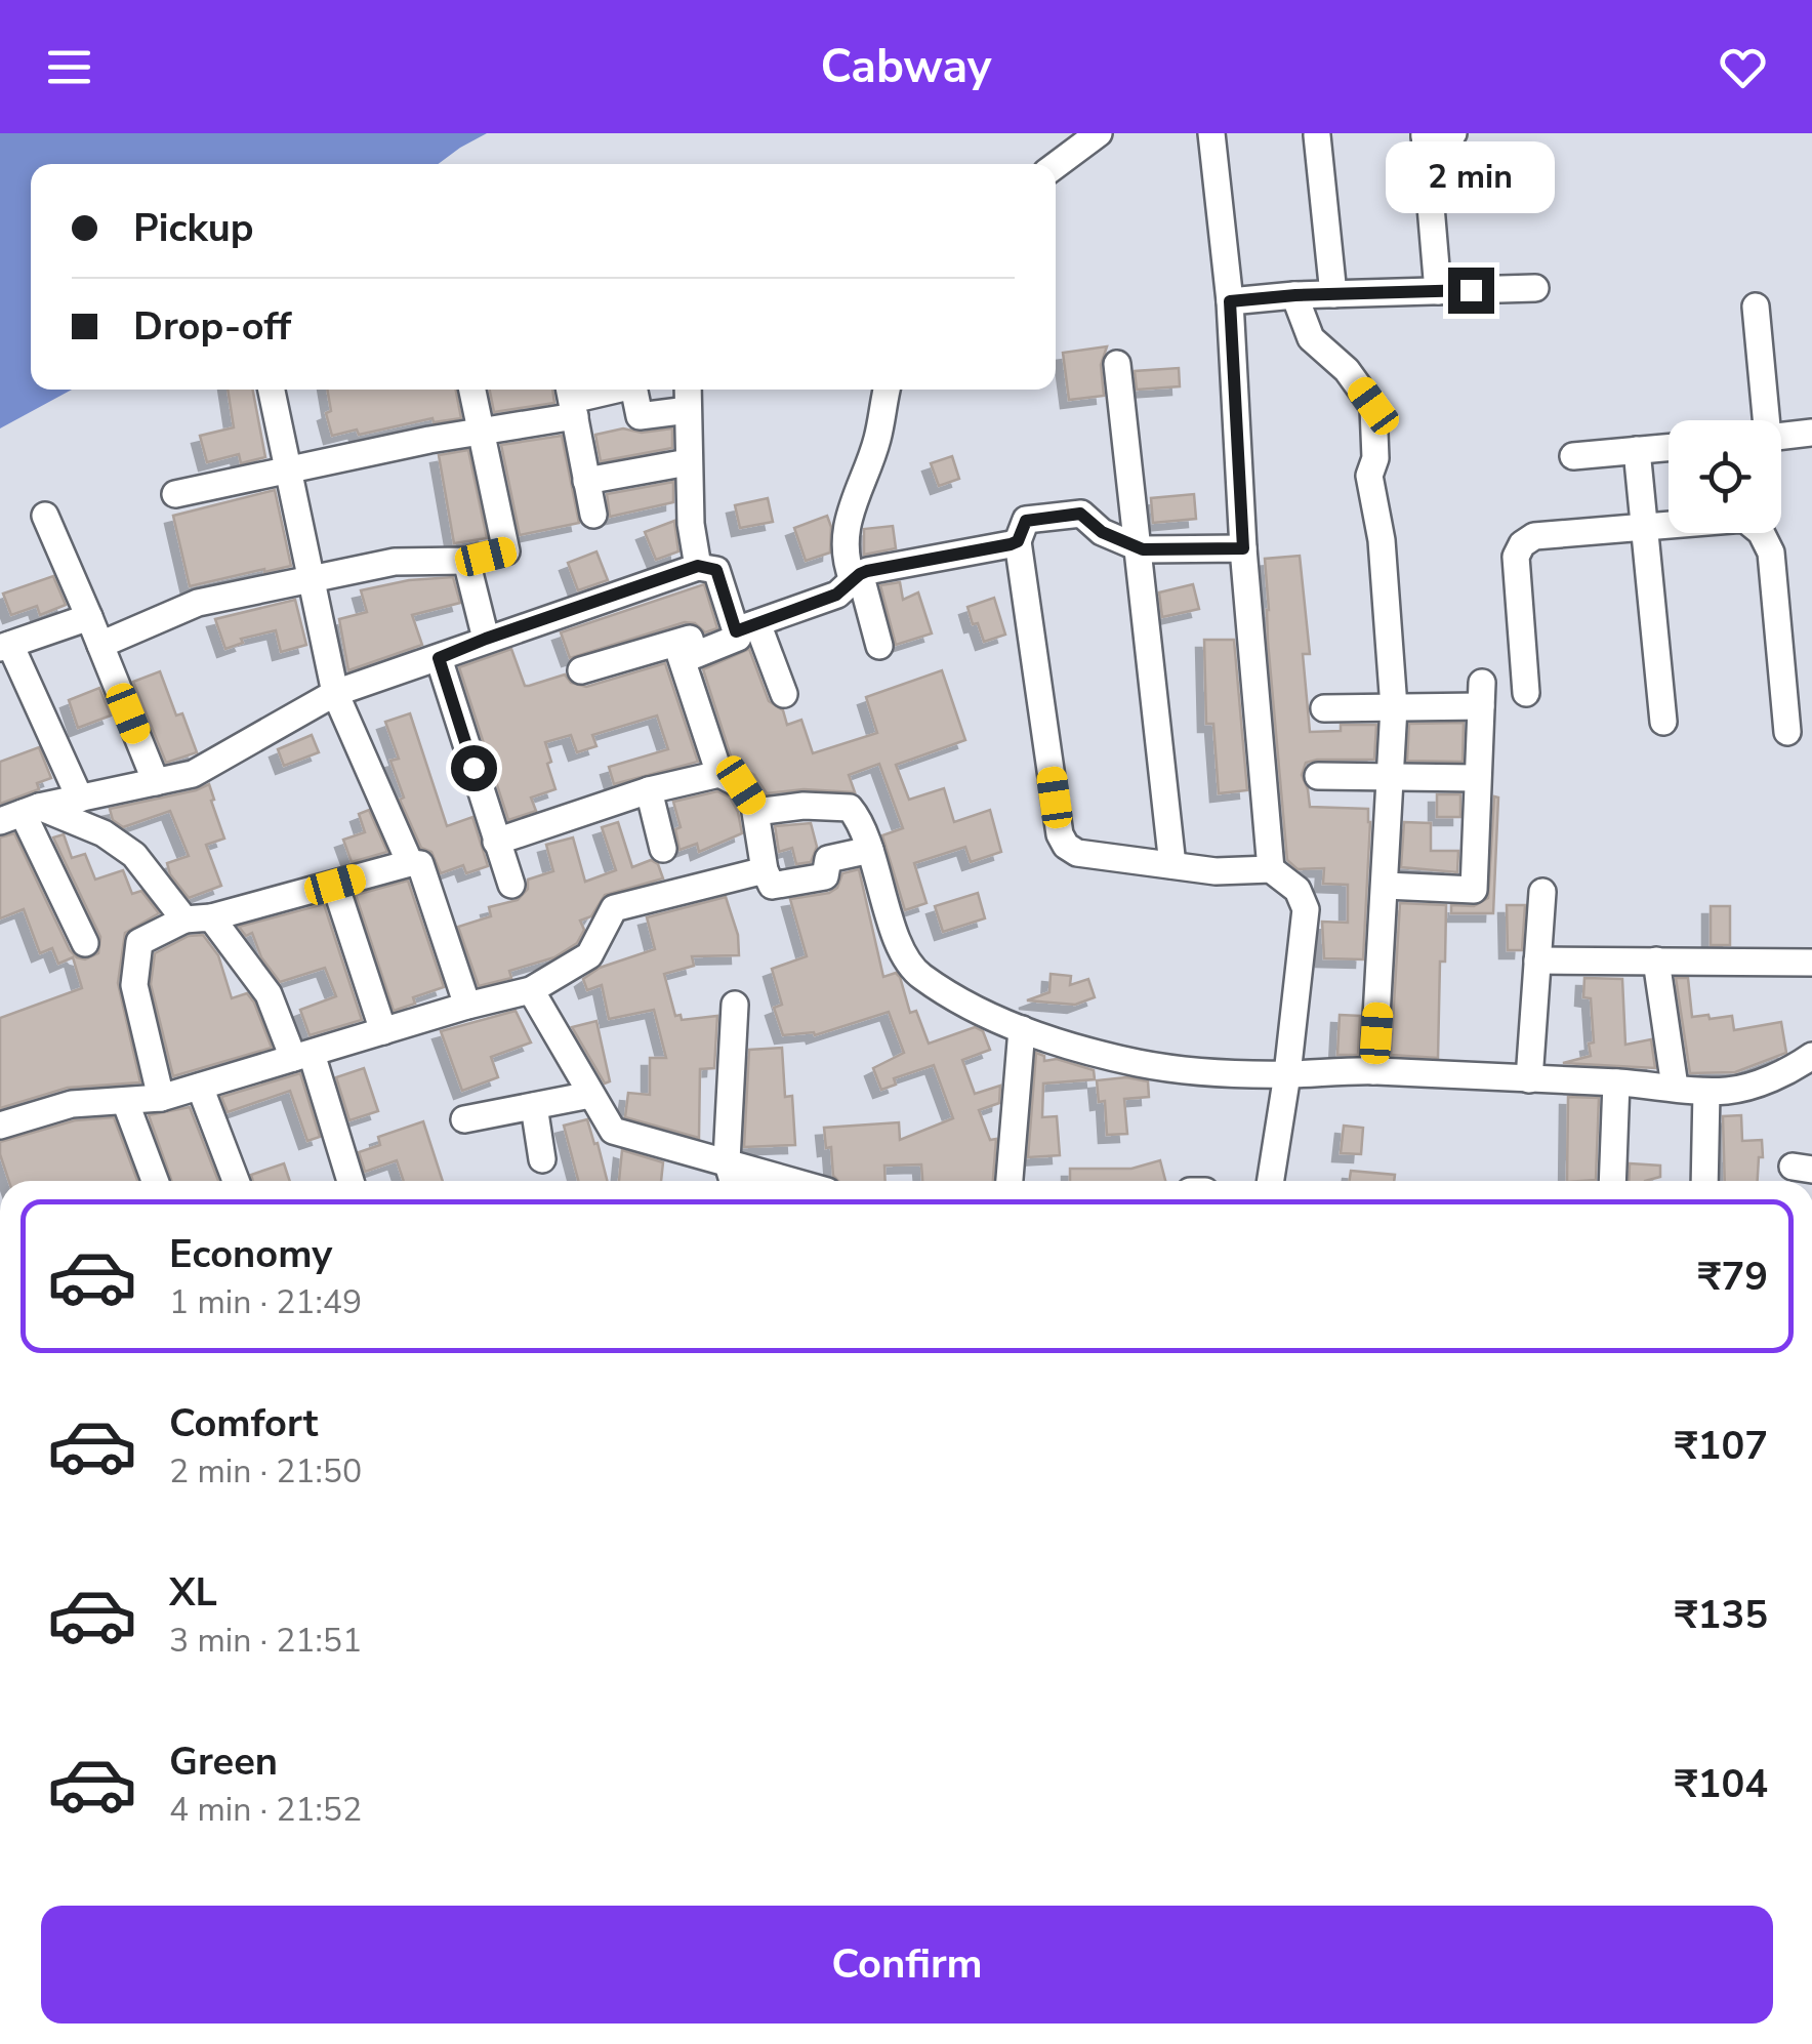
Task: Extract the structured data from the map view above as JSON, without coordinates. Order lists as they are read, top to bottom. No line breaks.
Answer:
{"page":{"header":"Cabway","bubble":"2 min","banner":["Pickup","Drop-off"],"list":[{"name":"Economy","note":"1 min · 21:49","value":"₹79"},{"name":"Comfort","note":"2 min · 21:50","value":"₹107"},{"name":"XL","note":"3 min · 21:51","value":"₹135"},{"name":"Green","note":"4 min · 21:52","value":"₹104"}],"buttons":"Confirm"}}
